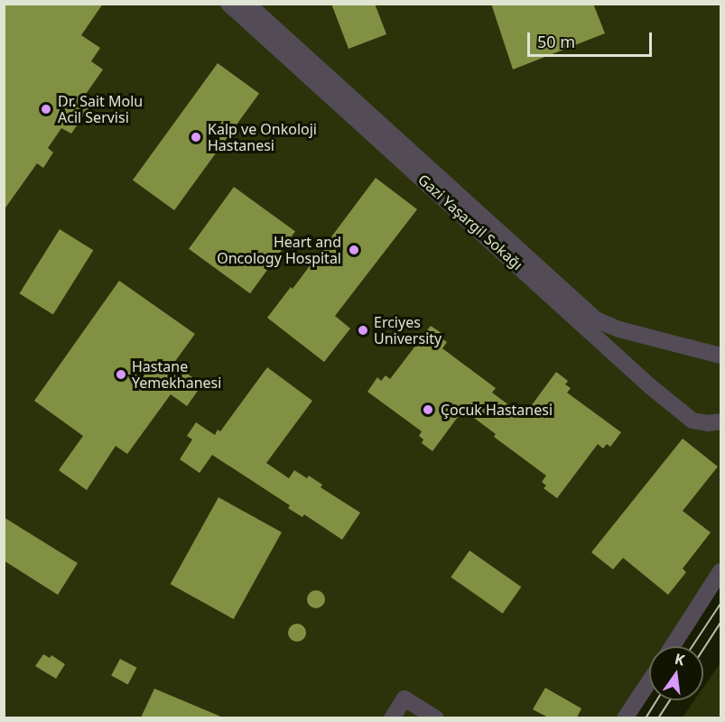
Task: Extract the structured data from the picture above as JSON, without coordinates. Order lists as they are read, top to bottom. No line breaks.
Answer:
{"streets":{"street":["Gazi Yaşargil Sokağı"]},"places":["Dr. Sait Molu Acil Servisi","Kalp ve Onkoloji Hastanesi","Heart and Oncology Hospital","Erciyes University","Hastane Yemekhanesi","Çocuk Hastanesi"],"scale_bar":"50 m","north":"top"}
